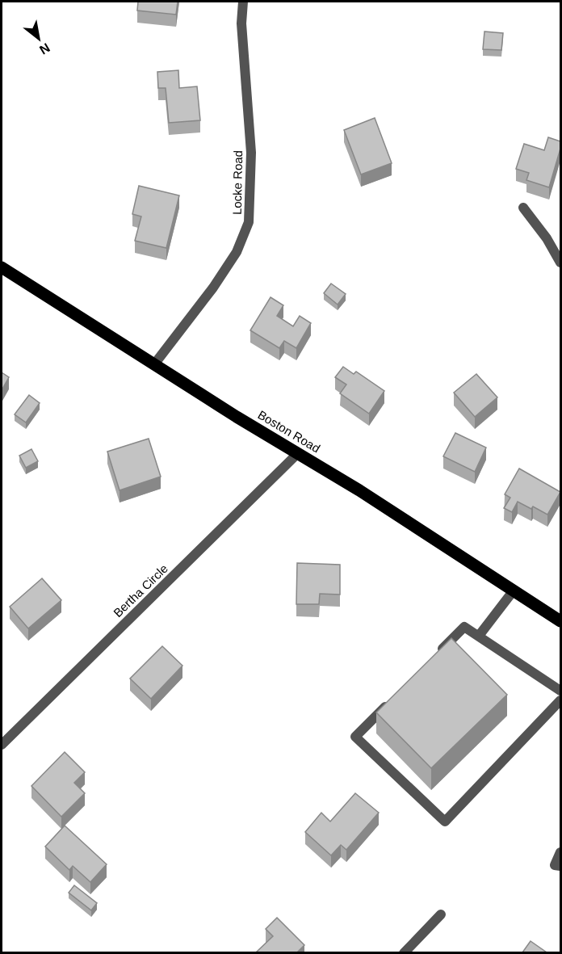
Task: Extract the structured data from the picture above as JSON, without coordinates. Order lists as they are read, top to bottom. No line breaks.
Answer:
{"streets":{"main road":["Boston Road"],"street":["Locke Road","Bertha Circle"]},"crossings":[["Locke Road","Boston Road"],["Boston Road","Bertha Circle"]],"north":"bottom right"}
